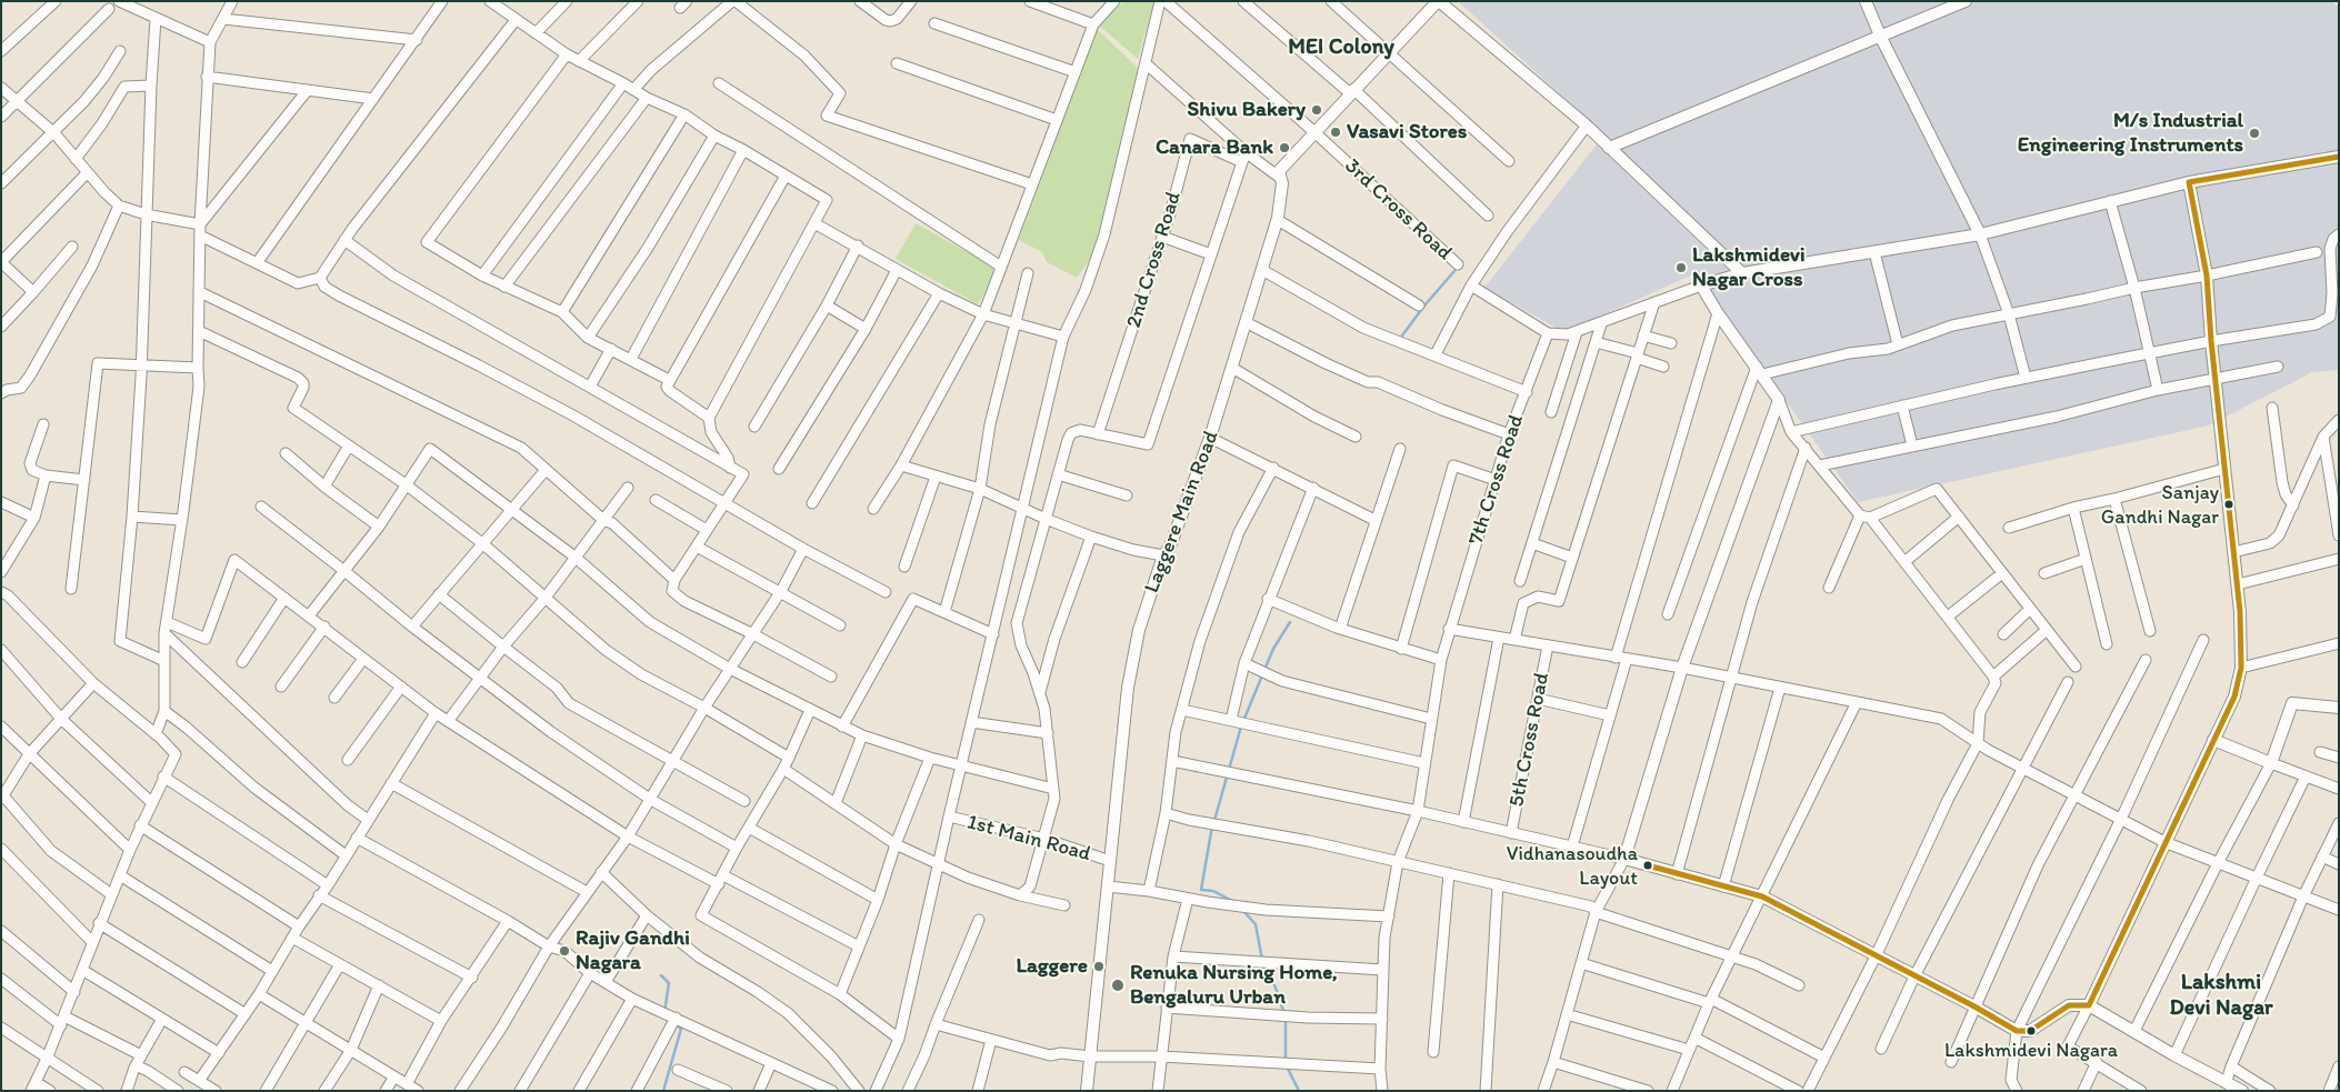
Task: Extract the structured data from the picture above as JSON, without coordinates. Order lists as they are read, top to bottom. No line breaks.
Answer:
{"streets":{"street":["3rd Cross Road","2nd Cross Road","7th Cross Road","Laggere Main Road","5th Cross Road","1st Main Road"]},"crossings":[["3rd Cross Road","Laggere Main Road"],["Laggere Main Road","1st Main Road"]],"districts":["MEI Colony","Lakshmi Devi Nagar"],"places":["Shivu Bakery","Vasavi Stores","M/s Industrial Engineering Instruments","Canara Bank","Lakshmidevi Nagar Cross","Sanjay Gandhi Nagar","Vidhanasoudha Layout","Rajiv Gandhi Nagara","Laggere","Renuka Nursing Home, Bengaluru Urban","Lakshmidevi Nagara"]}
